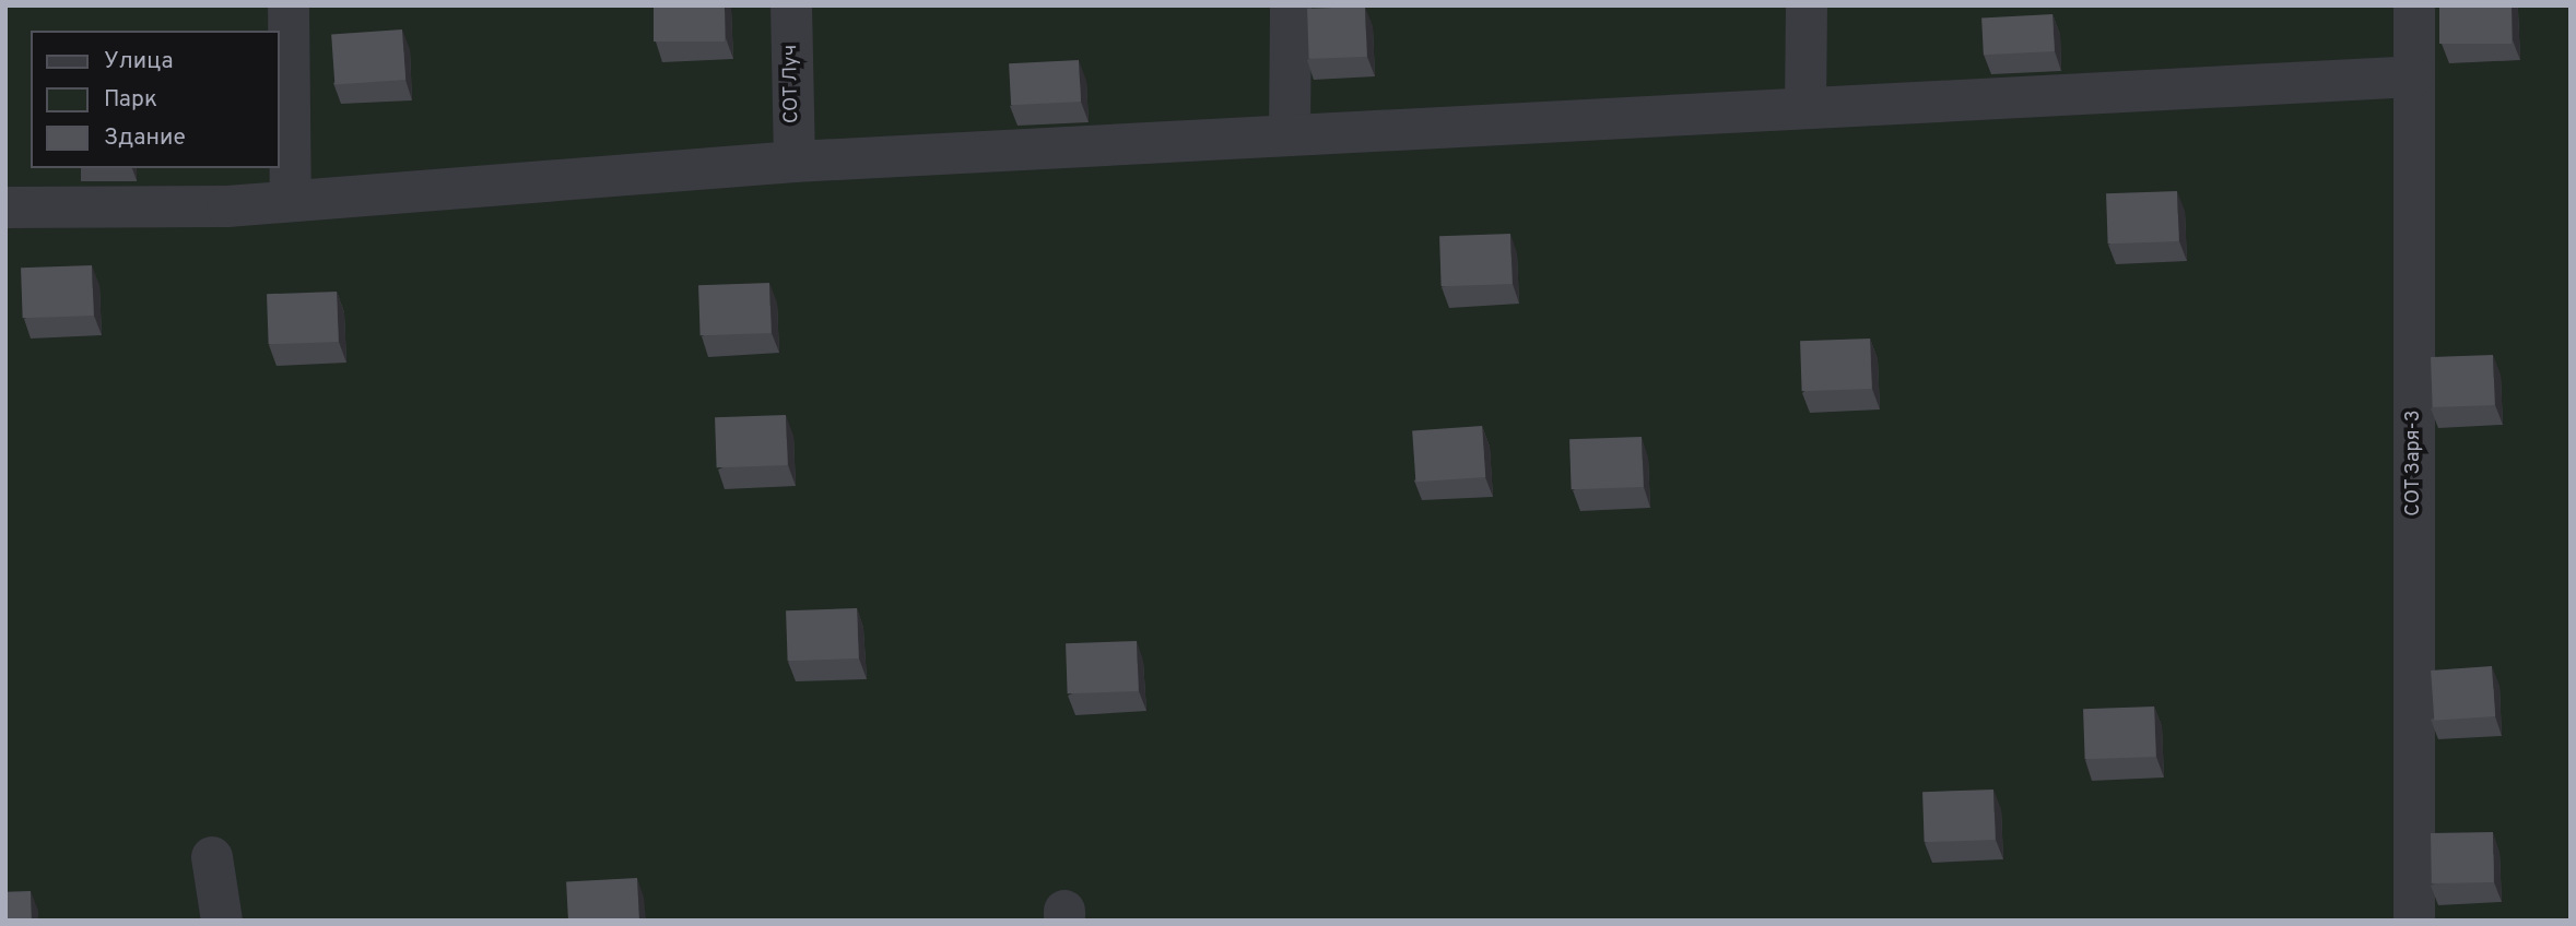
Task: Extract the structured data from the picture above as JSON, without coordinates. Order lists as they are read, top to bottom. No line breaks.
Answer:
{"streets":{"street":["СОТ Луч","СОТ Заря-3"]},"legend":["Улица","Парк","Здание"]}
